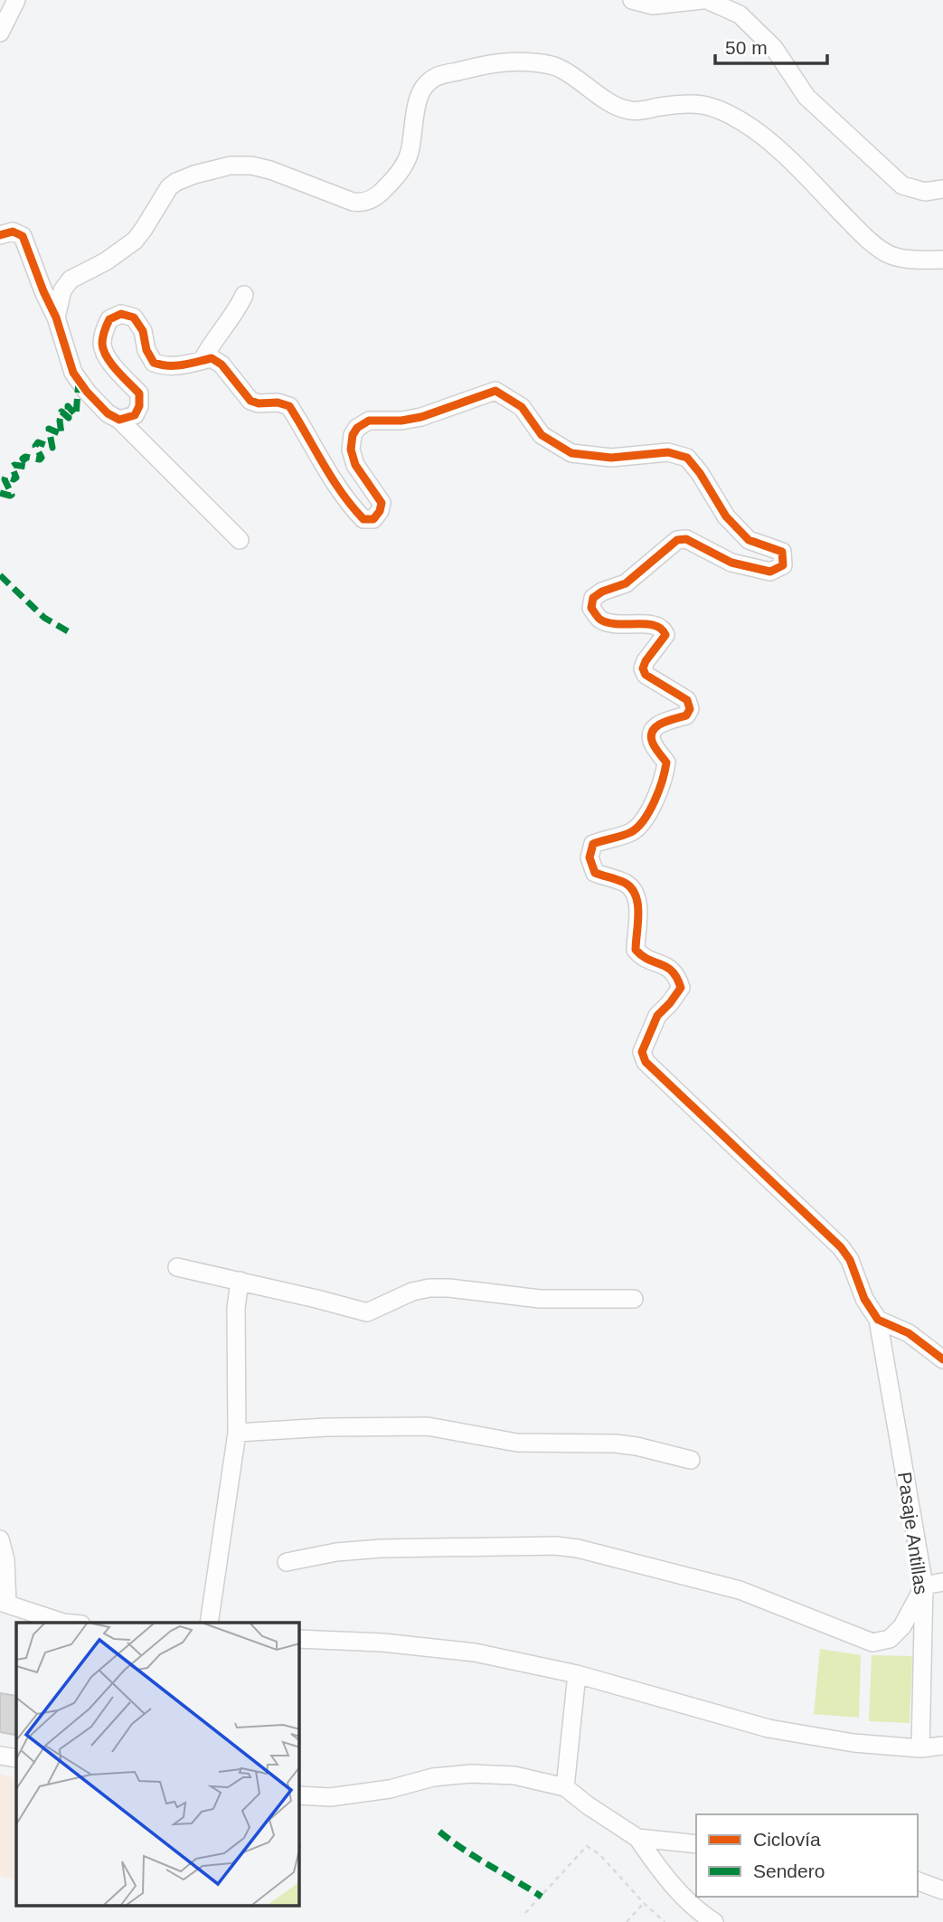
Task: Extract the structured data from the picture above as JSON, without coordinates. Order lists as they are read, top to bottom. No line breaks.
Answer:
{"streets":{"street":["Pasaje Antillas"]},"legend":["Ciclovía","Sendero"],"scale_bar":"50 m"}
